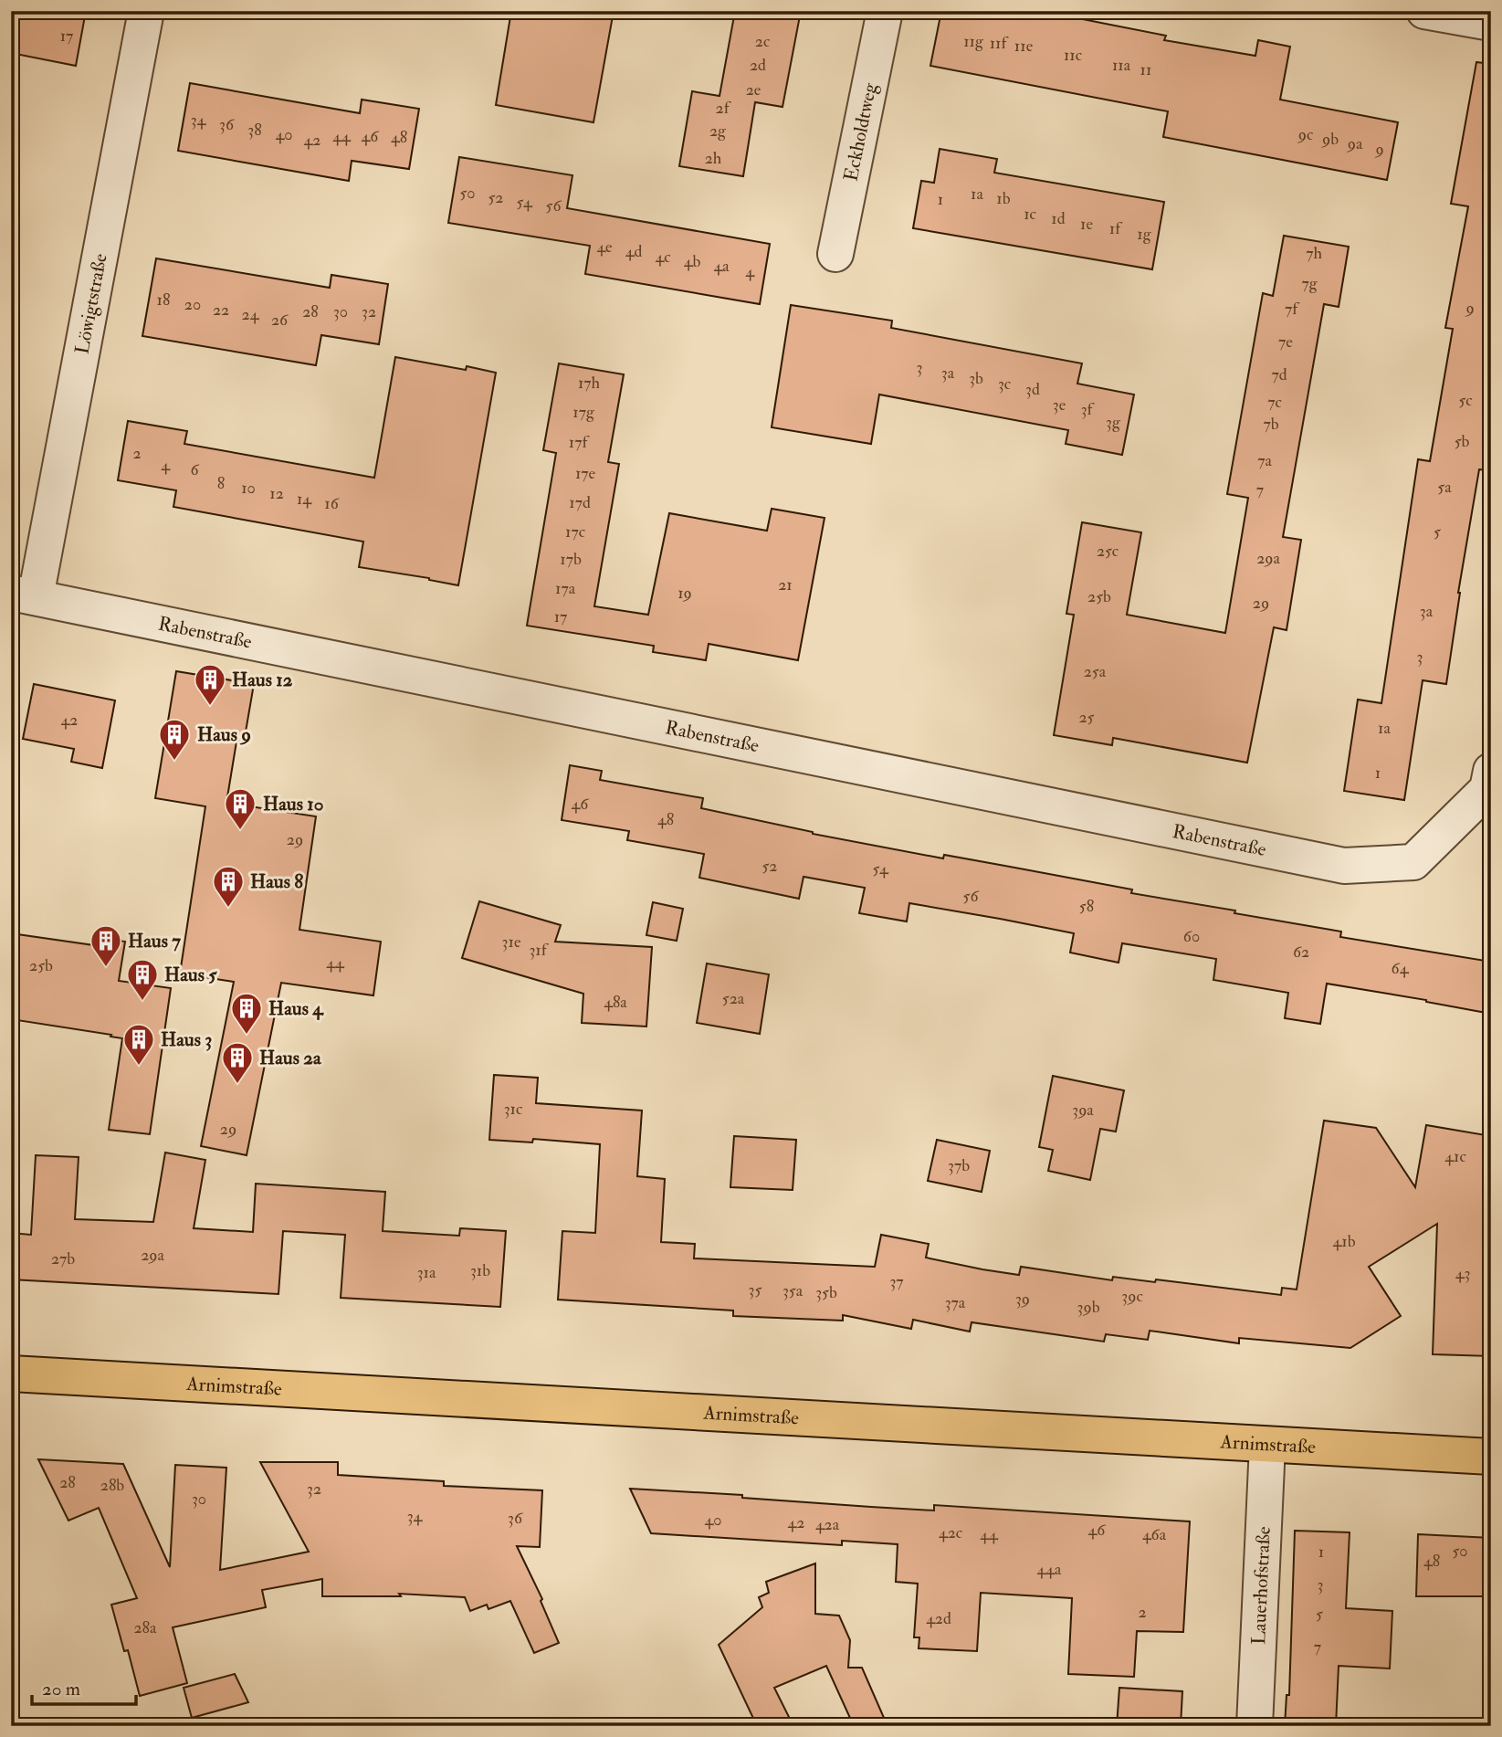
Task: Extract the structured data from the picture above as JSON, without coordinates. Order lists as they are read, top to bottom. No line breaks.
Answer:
{"streets":{"main road":["Arnimstraße"],"street":["Eckholdtweg","Löwigtstraße","Rabenstraße","Lauerhofstraße"]},"crossings":[["Löwigtstraße","Rabenstraße"],["Arnimstraße","Lauerhofstraße"]],"places":{"building":["Haus 12","Haus 9","Haus 10","Haus 8","Haus 7","Haus 5","Haus 4","Haus 3","Haus 2a"]},"house_numbers":["17","2c","11g","11f","11e","11c","2d","11a","11","2e","2f","34","36","38","2g","40","9c","44","46","48","9b","42","9a","9","2h","50","1a","52","1b","1","54","56","1c","1d","1e","1f","1g","4e","4d","7h","4c","4b","4a","4","7g","18","20","9","7f","22","28","30","32","24","26","7e","3","3a","7d","3b","17h","3c","3d","5c","7c","3e","3f","17g","3g","7b","5b","17f","2","7a","4","6","17e","8","5a","10","7","12","14","17d","16","17c","5","25c","29a","17b","21","17a","19","25b","29","3a","17","3","25a","25","42","1a","1","46","48","29","52","54","56","58","60","31e","31f","62","44","25b","64","52a","48a","31c","39a","29","41c","37b","41b","29a","27b","31b","31a","43","37","35","35a","35b","39c","39","37a","39b","28","28b","32","30","34","36","40","42","42a","46","42c","44","46a","50","1","48","44a","3","2","5","42d","28a","7"],"scale_bar":"20 m"}
